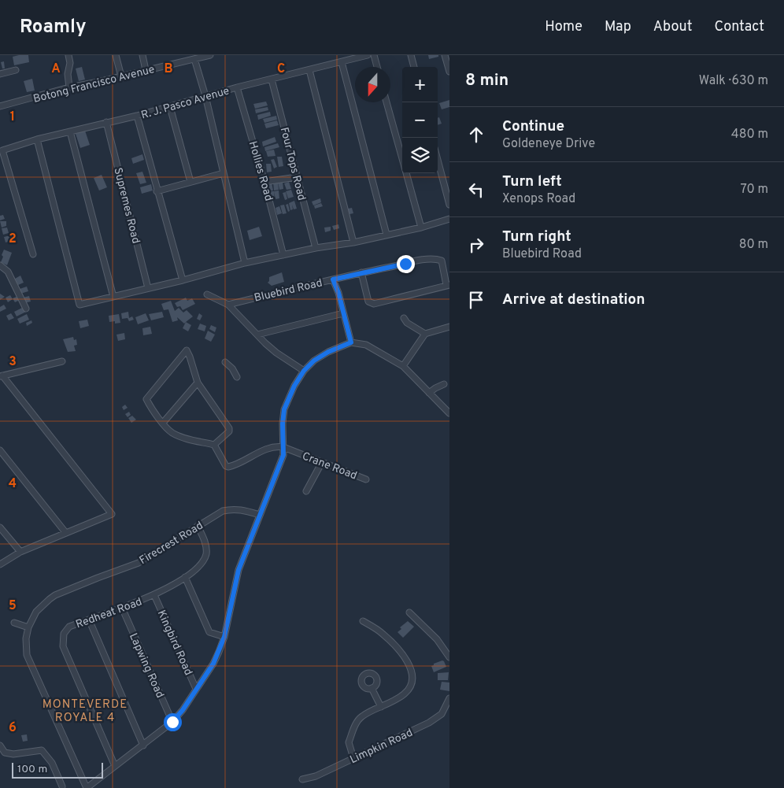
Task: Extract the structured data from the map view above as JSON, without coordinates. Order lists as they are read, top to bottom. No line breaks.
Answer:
{"streets":{"street":["Botong Francisco Avenue","R. J. Pasco Avenue","Four Tops Road","Hollies Road","Supremes Road","Bluebird Road","Crane Road","Firecrest Road","Redheat Road","Kingbird Road","Lapwing Road","Limpkin Road"]},"crossings":[["R. J. Pasco Avenue","Four Tops Road"],["R. J. Pasco Avenue","Hollies Road"],["R. J. Pasco Avenue","Supremes Road"],["Firecrest Road","Redheat Road"],["Redheat Road","Kingbird Road"],["Redheat Road","Lapwing Road"]],"districts":["MONTEVERDE ROYALE 4"],"scale_bar":"100 m","north":"bottom","page":{"header":"Roamly","nav":["Home","Map","About","Contact"],"heading":["8 min","Walk · 630 m"],"map_buttons":["+","−"],"list":[["Continue","Goldeneye Drive","480 m"],["Turn left","Xenops Road","70 m"],["Turn right","Bluebird Road","80 m"],"Arrive at destination"],"scale":"100 m"},"grid":{"columns":["A","B","C"],"rows":["1","2","3","4","5","6"]}}
